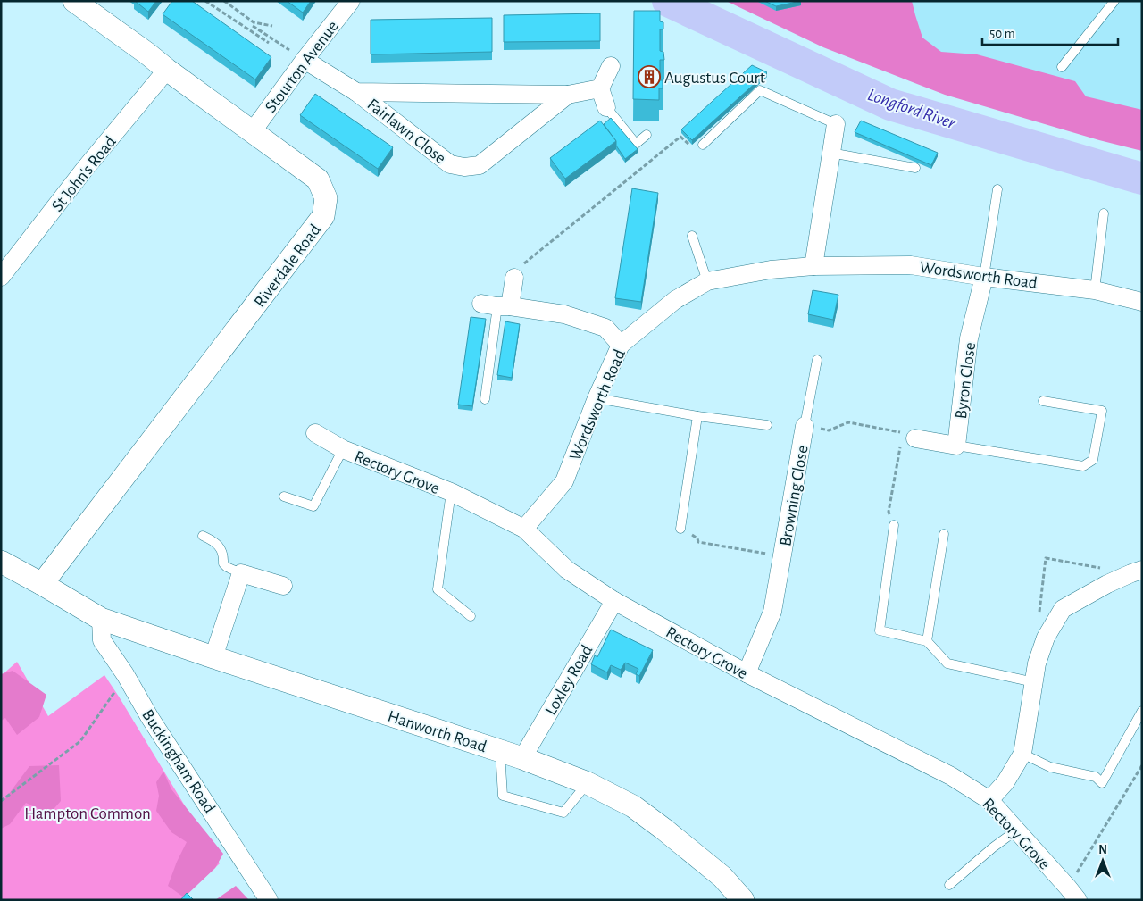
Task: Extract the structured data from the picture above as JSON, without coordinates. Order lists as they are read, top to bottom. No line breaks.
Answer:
{"streets":{"street":["Stourton Avenue","Fairlawn Close","St John's Road","Riverdale Road","Wordsworth Road","Byron Close","Rectory Grove","Browning Close","Loxley Road","Hanworth Road","Buckingham Road"]},"crossings":[["Stourton Avenue","Fairlawn Close"],["Stourton Avenue","Riverdale Road"],["St John's Road","Riverdale Road"],["Riverdale Road","Hanworth Road"],["Wordsworth Road","Byron Close"],["Wordsworth Road","Rectory Grove"],["Rectory Grove","Browning Close"],["Rectory Grove","Loxley Road"],["Loxley Road","Hanworth Road"],["Hanworth Road","Buckingham Road"]],"water":["Longford River"],"parks":["Hampton Common"],"places":{"building":["Augustus Court"]},"scale_bar":"50 m","north":"top"}
